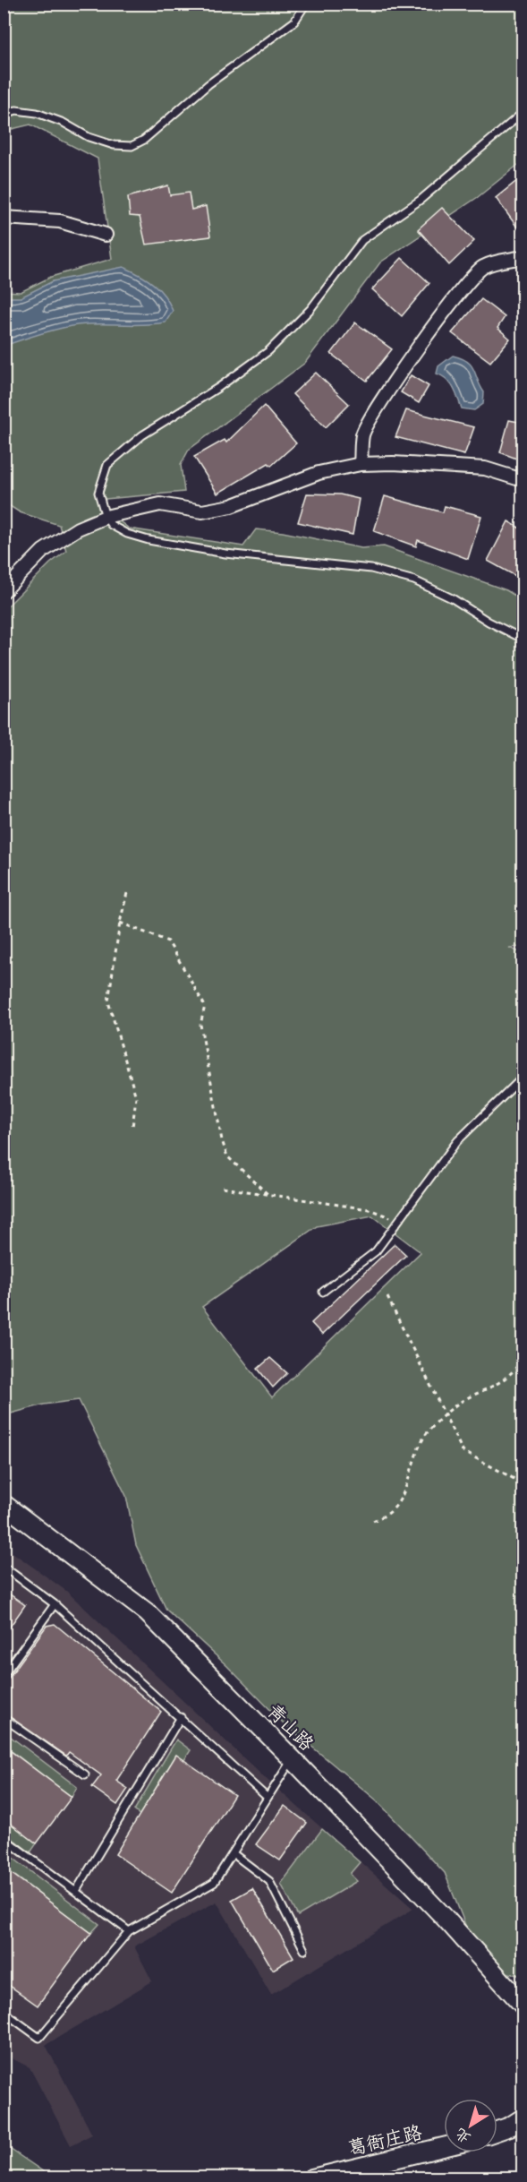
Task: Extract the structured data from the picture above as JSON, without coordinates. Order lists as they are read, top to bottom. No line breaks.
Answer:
{"streets":{"street":["青山路","葛衙庄路"]},"north":"bottom left"}
